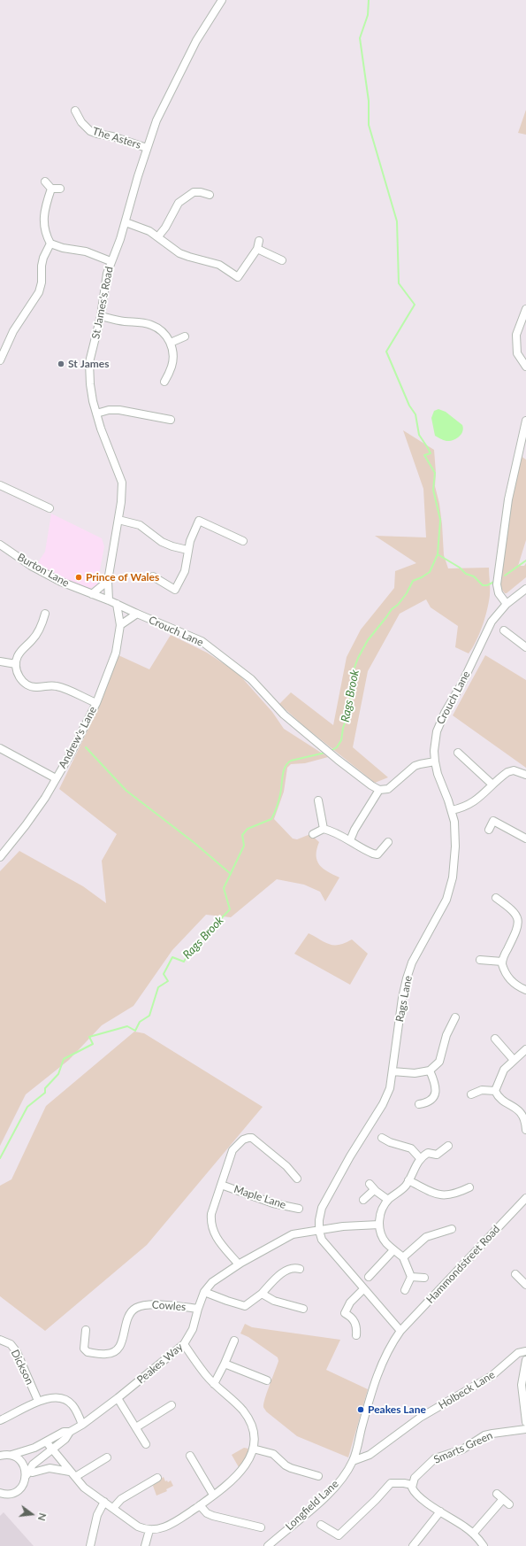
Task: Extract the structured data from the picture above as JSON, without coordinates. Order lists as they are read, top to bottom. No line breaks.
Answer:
{"streets":{"street":["The Asters","St James's Road","Burton Lane","Crouch Lane","Andrew's Lane","Rags Lane","Maple Lane","Hammondstreet Road","Cowles","Peakes Way","Dickson","Holbeck Lane","Smarts Green","Longfield Lane"]},"crossings":[["The Asters","St James's Road"],["St James's Road","Burton Lane"],["St James's Road","Crouch Lane"],["Burton Lane","Crouch Lane"],["Crouch Lane","Andrew's Lane"],["Crouch Lane","Rags Lane"],["Rags Lane","Peakes Way"],["Hammondstreet Road","Holbeck Lane"],["Hammondstreet Road","Longfield Lane"],["Cowles","Peakes Way"],["Holbeck Lane","Longfield Lane"]],"water":["Rags Brook"],"places":["St James","Prince of Wales","Peakes Lane"],"north":"right"}
